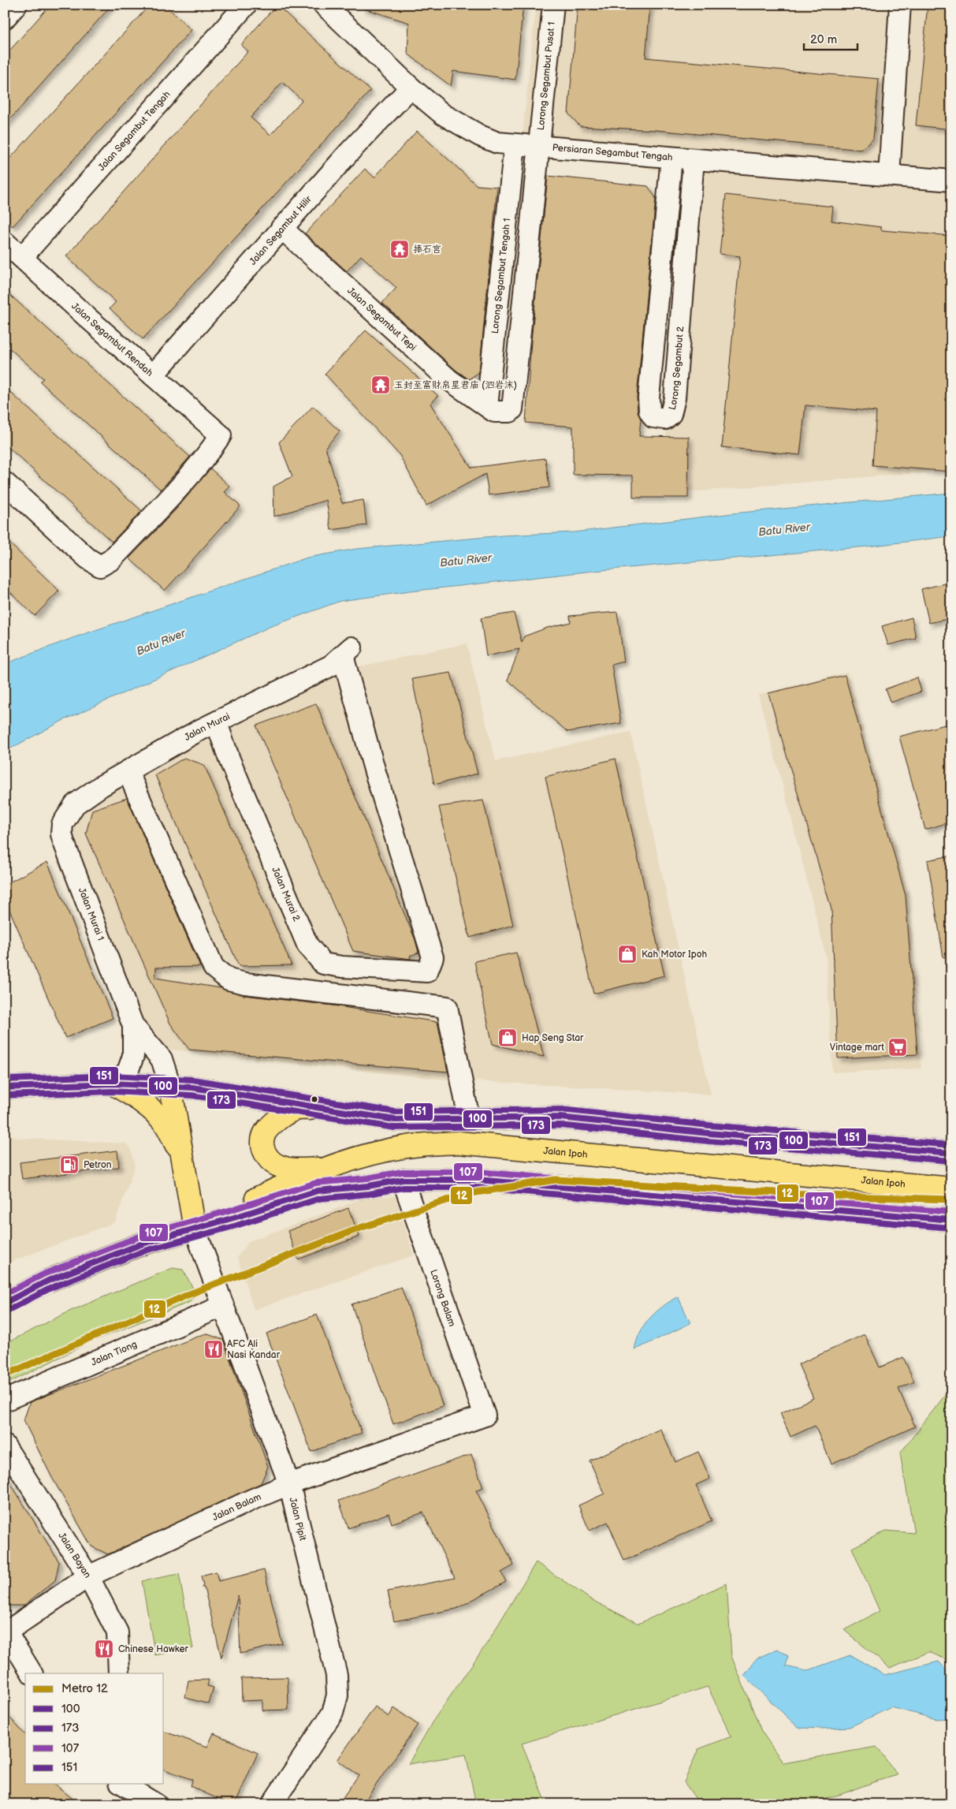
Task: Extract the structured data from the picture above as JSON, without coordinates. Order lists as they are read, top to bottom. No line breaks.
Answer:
{"streets":{"main road":["Jalan Ipoh"],"street":["Lorong Segambut Pusat 1","Jalan Segambut Tengah","Persiaran Segambut Tengah","Jalan Segambut Hilir","Lorong Segambut Tengah 1","Jalan Segambut Tepi","Jalan Segambut Rendah","Lorong Segambut 2","Jalan Murai","Jalan Murai 2","Jalan Murai 1","Lorong Balam","Jalan Tiong","Jalan Balam","Jalan Pipit","Jalan Bayan"]},"crossings":[["Lorong Segambut Pusat 1","Persiaran Segambut Tengah"],["Lorong Segambut Pusat 1","Lorong Segambut Tengah 1"],["Lorong Segambut Pusat 1","Jalan Segambut Tepi"],["Jalan Segambut Tengah","Jalan Segambut Rendah"],["Persiaran Segambut Tengah","Jalan Segambut Hilir"],["Persiaran Segambut Tengah","Lorong Segambut Tengah 1"],["Persiaran Segambut Tengah","Lorong Segambut 2"],["Jalan Segambut Hilir","Jalan Segambut Tepi"],["Jalan Segambut Hilir","Jalan Segambut Rendah"],["Lorong Segambut Tengah 1","Jalan Segambut Tepi"],["Jalan Murai","Jalan Murai 2"],["Jalan Murai","Jalan Murai 1"],["Jalan Ipoh","Jalan Pipit"],["Lorong Balam","Jalan Balam"],["Jalan Tiong","Jalan Pipit"],["Jalan Balam","Jalan Pipit"],["Jalan Balam","Jalan Bayan"]],"water":["Batu River"],"places":{"temple":["捧石宫","玉封至富财帛星君庙 (泗岩沫)"],"shop":["Kah Motor Ipoh","Hap Seng Star"],"supermarket":["Vintage mart"],"fuel station":["Petron"],"restaurant":["AFC Ali Nasi Kandar","Chinese Hawker"]},"lines":["transit line 151","transit line 100","transit line 173","transit line 107","metro line 12"],"legend":["Metro 12","100","173","107","151"],"scale_bar":"20 m"}
